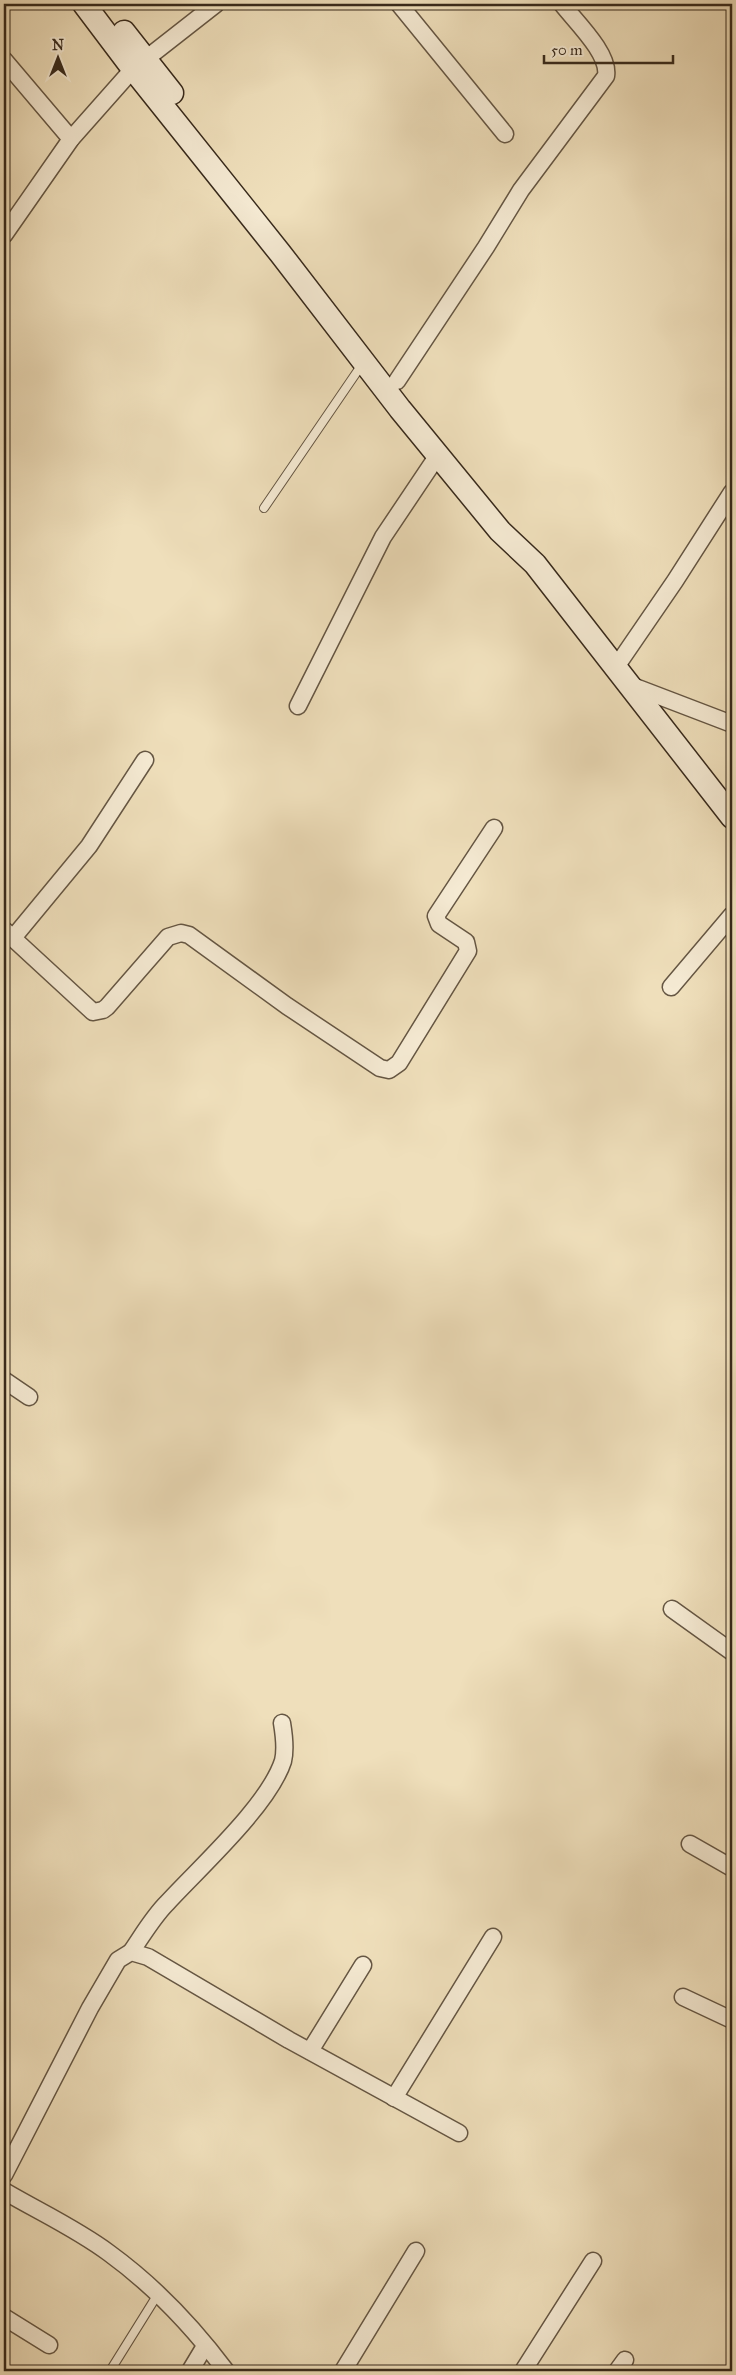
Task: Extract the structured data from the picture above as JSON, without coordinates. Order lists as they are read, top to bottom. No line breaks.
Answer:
{"scale_bar":"50 m","north":"top"}
